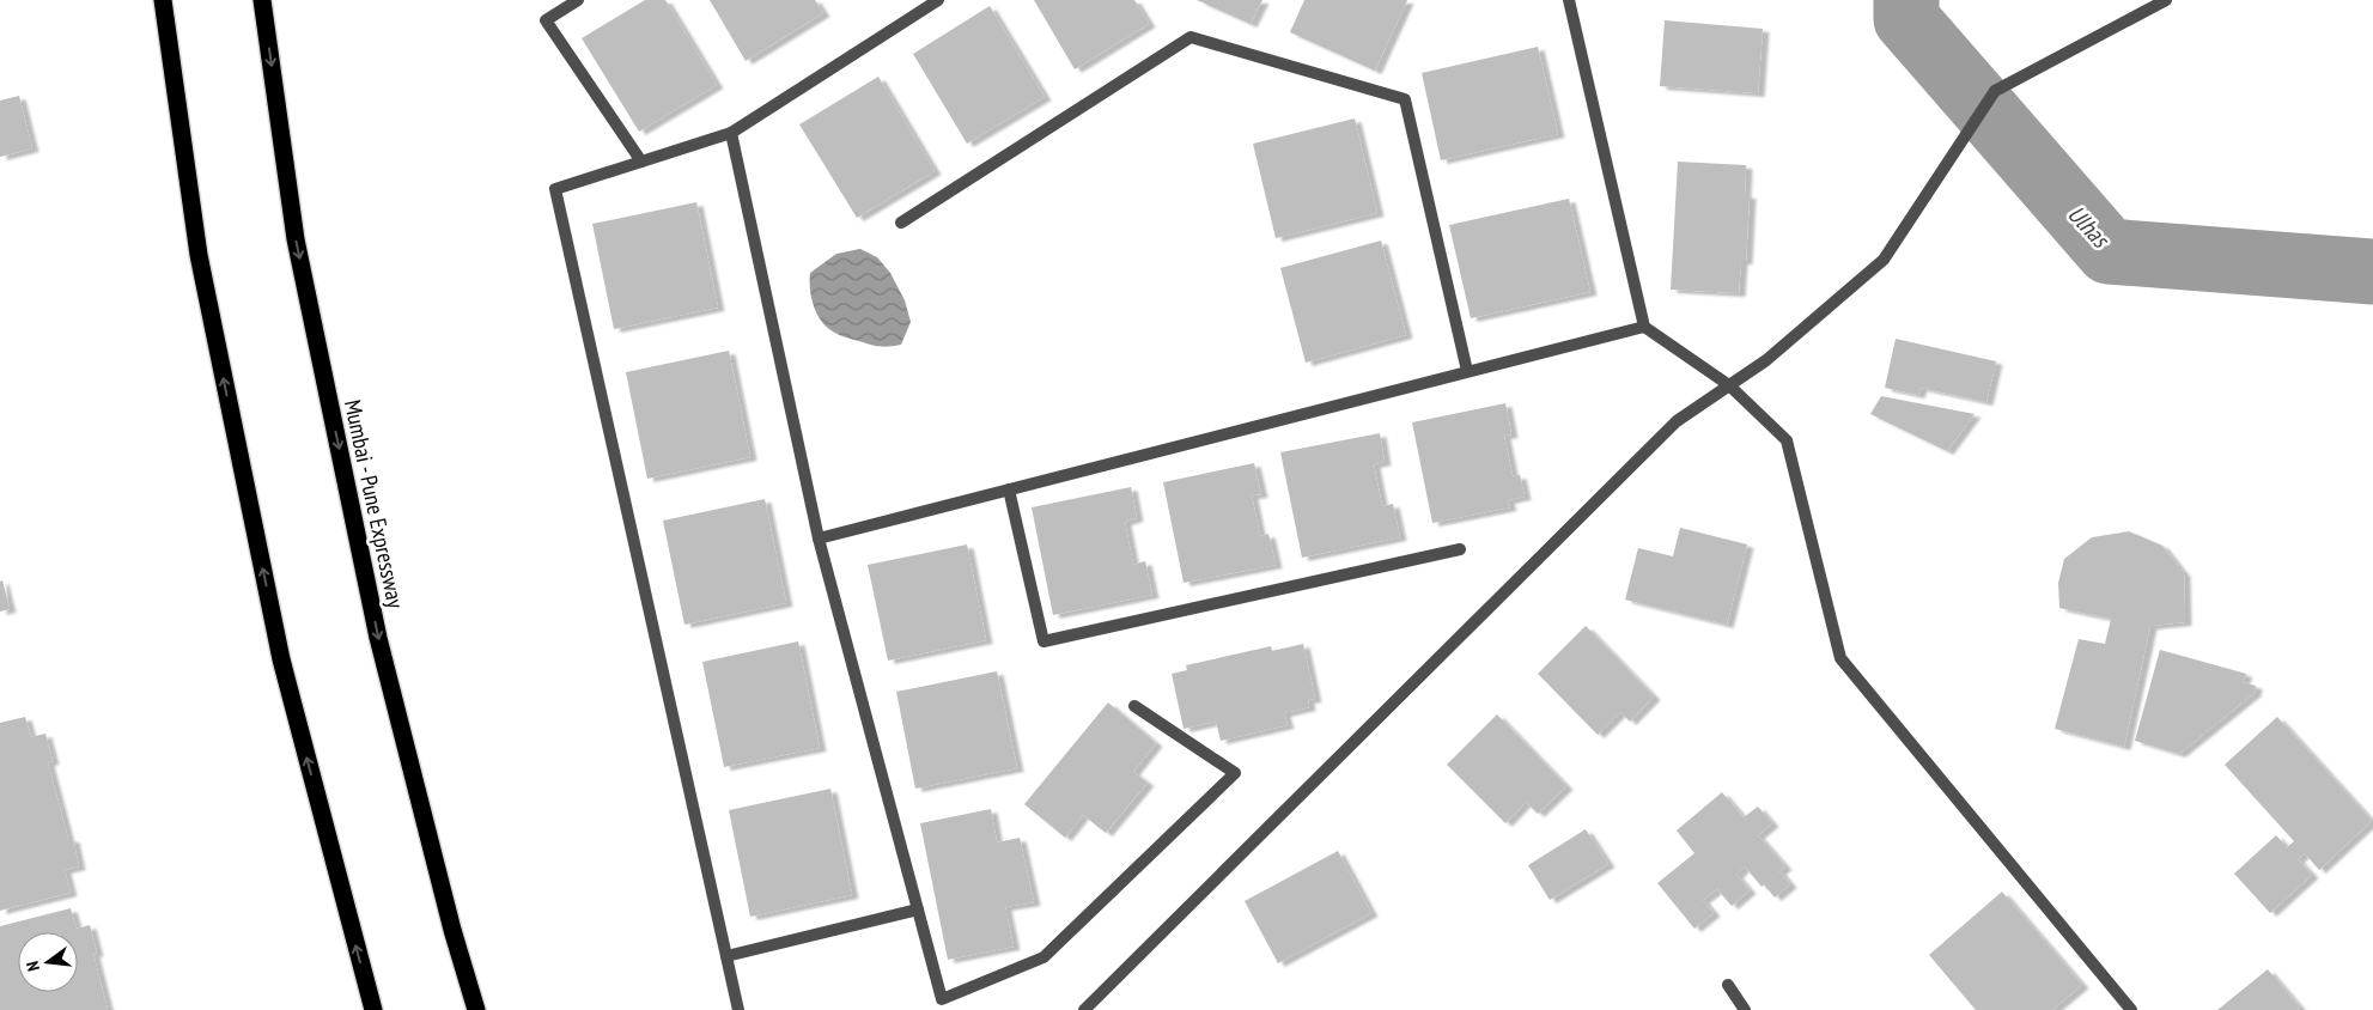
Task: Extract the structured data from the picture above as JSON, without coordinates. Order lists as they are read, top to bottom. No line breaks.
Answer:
{"streets":{"highway":["Mumbai - Pune Expressway"]},"water":["Ulhas"],"north":"left"}
